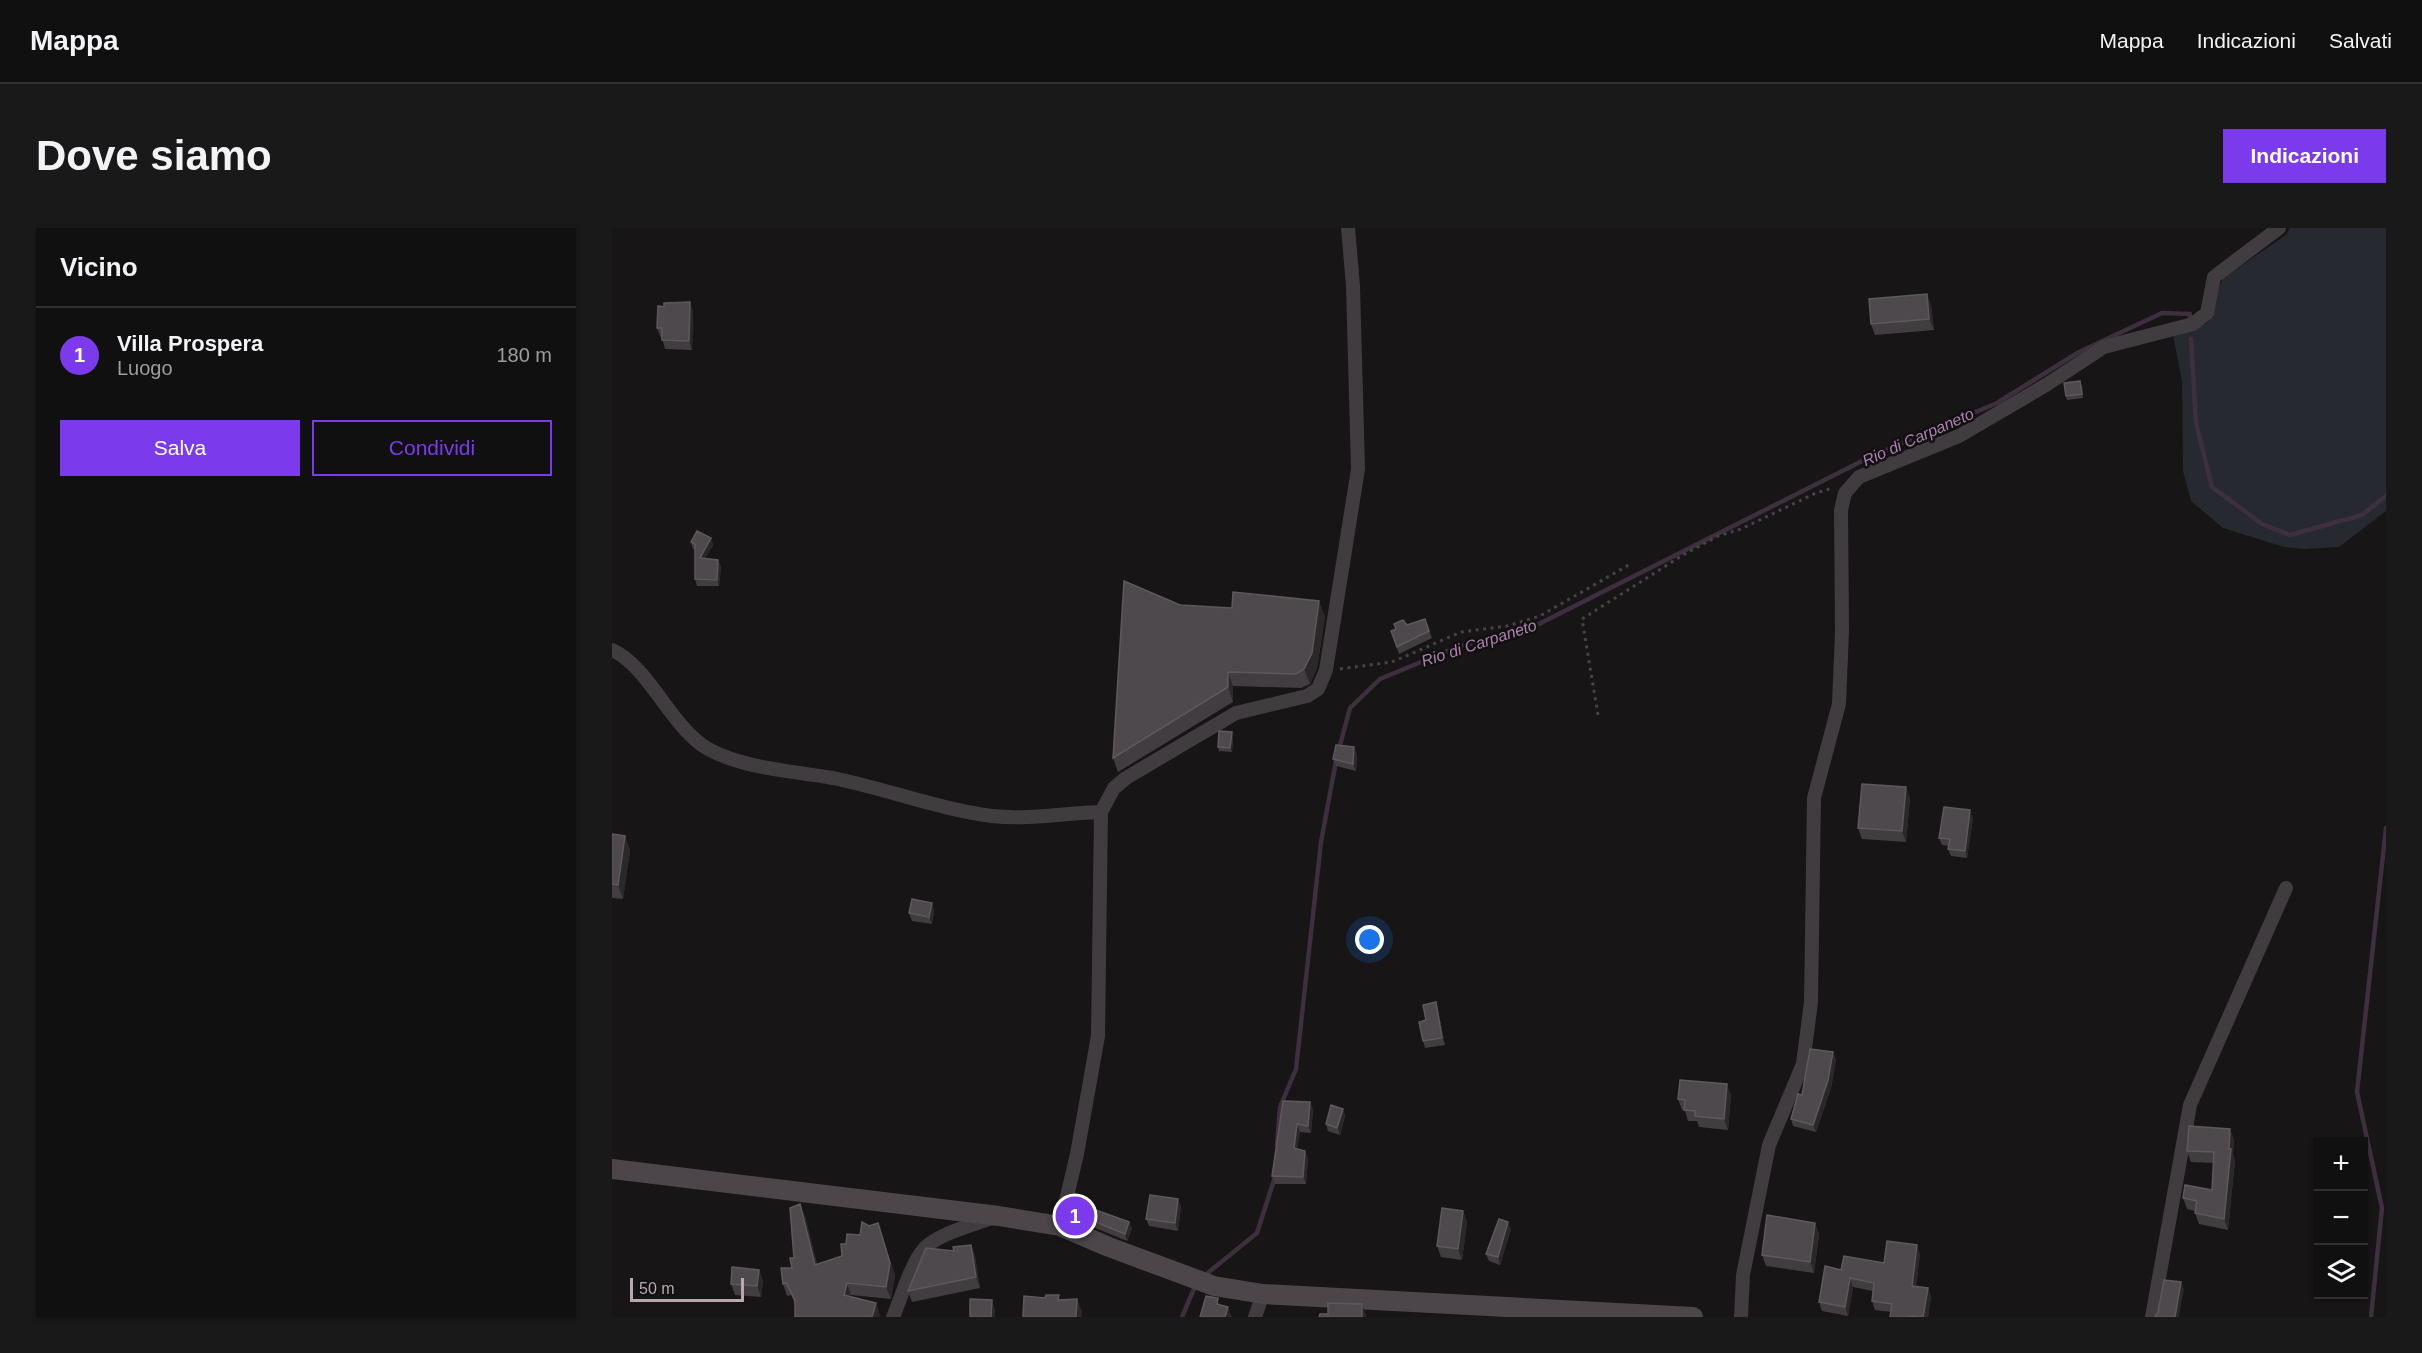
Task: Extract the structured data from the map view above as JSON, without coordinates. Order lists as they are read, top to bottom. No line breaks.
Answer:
{"water":["Rio di Carpaneto"],"scale_bar":"50 m","page":{"header":"Mappa","nav":["Mappa","Indicazioni","Salvati"],"buttons":["Indicazioni",["Salva","Condividi"]],"title":"Dove siamo","heading":"Vicino","list":[{"mark":"1","name":"Villa Prospera","note":"Luogo","value":"180 m"}],"map_buttons":["+","−"],"pins":"1","scale":"50 m"}}
